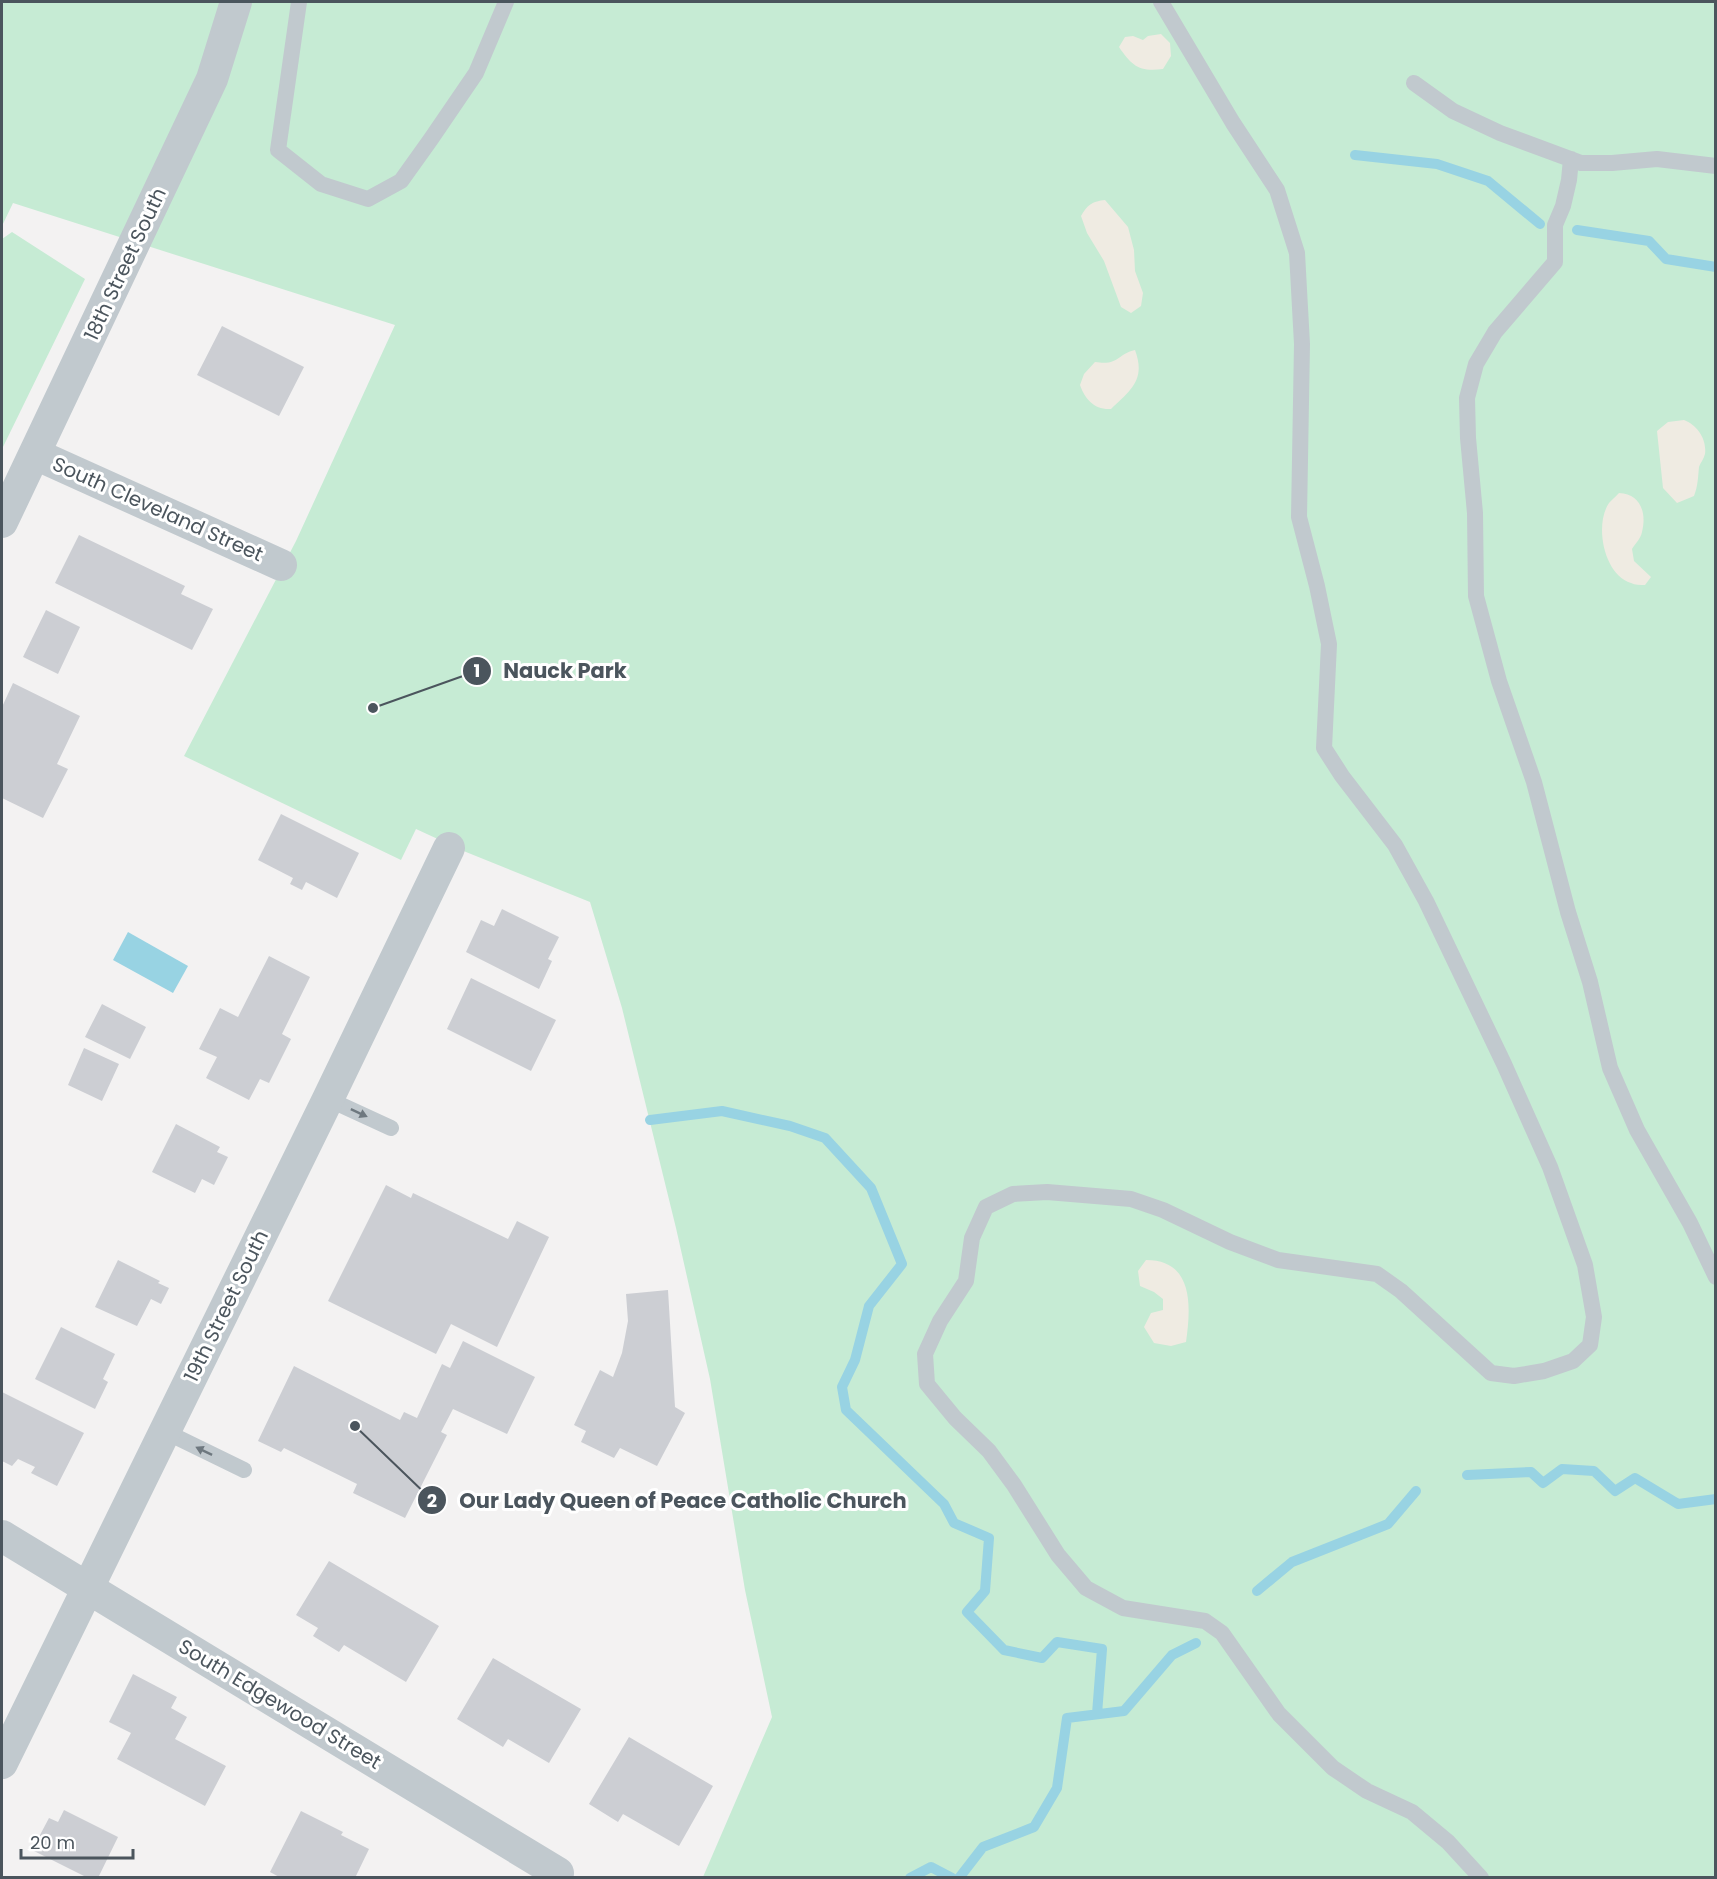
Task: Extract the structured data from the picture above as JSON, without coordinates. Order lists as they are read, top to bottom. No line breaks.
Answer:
{"streets":{"street":["18th Street South","South Cleveland Street","19th Street South","South Edgewood Street"]},"crossings":[["18th Street South","South Cleveland Street"],["19th Street South","South Edgewood Street"]],"places":["Nauck Park","Our Lady Queen of Peace Catholic Church"],"scale_bar":"20 m"}
